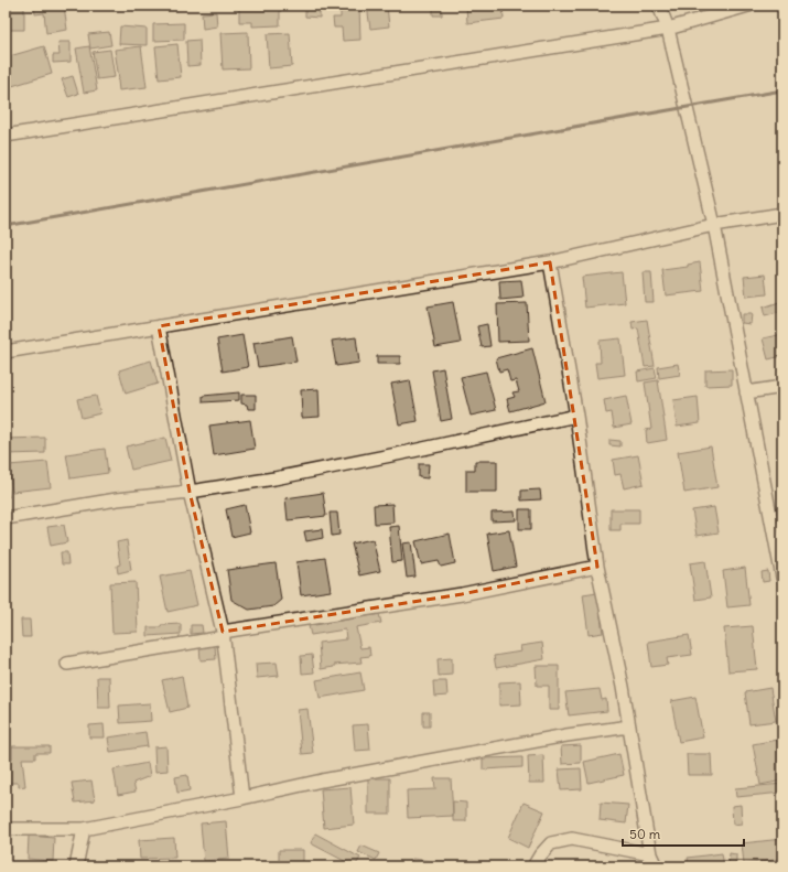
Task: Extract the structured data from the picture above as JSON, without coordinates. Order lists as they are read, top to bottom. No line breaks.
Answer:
{"scale_bar":"50 m"}
